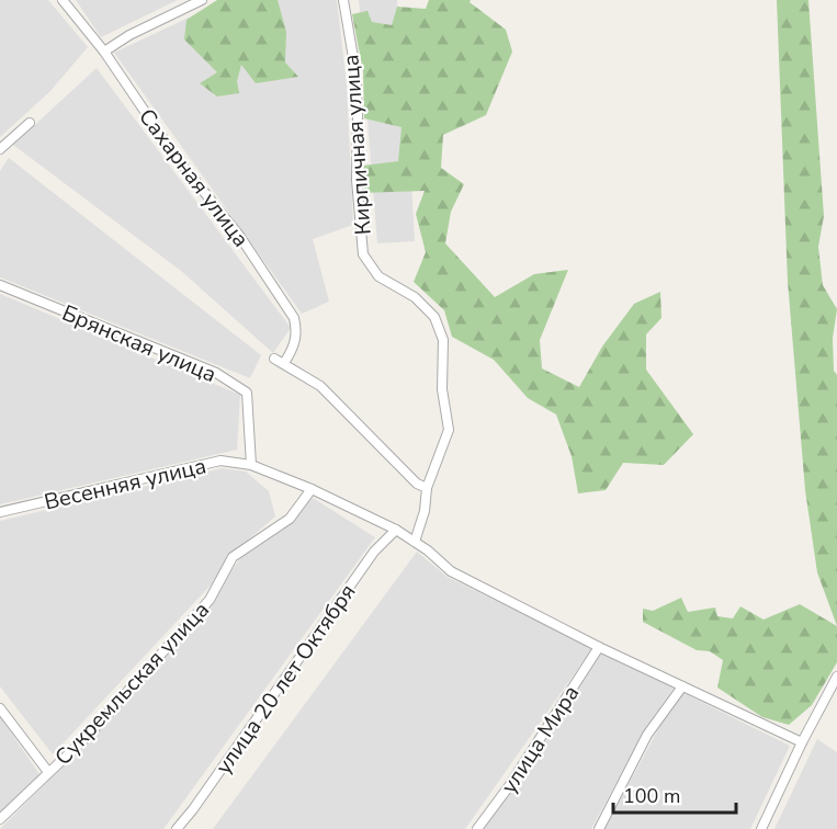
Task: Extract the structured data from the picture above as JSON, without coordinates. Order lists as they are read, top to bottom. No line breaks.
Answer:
{"streets":{"street":["Кирпичная улица","Сахарная улица","Брянская улица","Весенняя улица","улица 20 лет Октября","Сукремльская улица","улица Мира"]},"crossings":[["Кирпичная улица","Весенняя улица"],["Брянская улица","Весенняя улица"],["Весенняя улица","улица 20 лет Октября"],["Весенняя улица","Сукремльская улица"],["Весенняя улица","улица Мира"]],"scale_bar":"100 m"}
